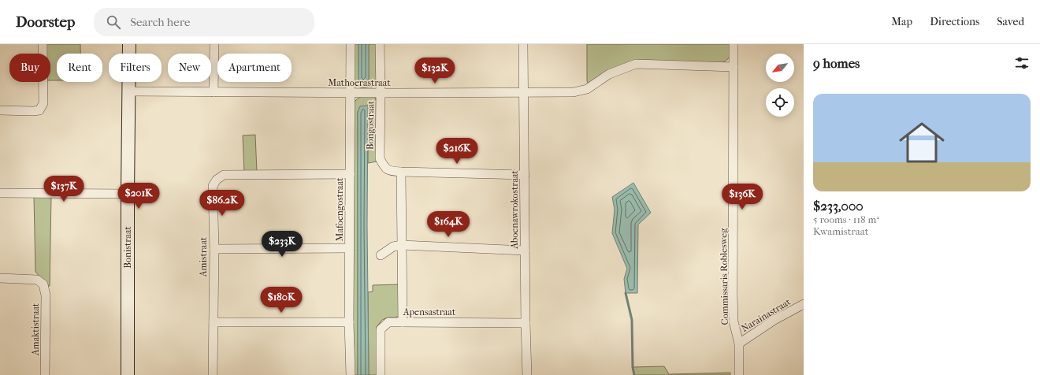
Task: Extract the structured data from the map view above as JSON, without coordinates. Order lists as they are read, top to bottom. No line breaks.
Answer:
{"streets":{"street":["Mathoerastraat","Bongostraat","Mafoengostraat","Aboenawrokostraat","Bonistraat","Amistraat","Commissaris Roblesweg","Apensastraat","Narainastraat","Amaktistraat"]},"crossings":[["Mathoerastraat","Bongostraat"],["Mathoerastraat","Mafoengostraat"],["Mathoerastraat","Aboenawrokostraat"],["Mathoerastraat","Bonistraat"],["Mathoerastraat","Commissaris Roblesweg"],["Mafoengostraat","Amistraat"],["Aboenawrokostraat","Apensastraat"],["Commissaris Roblesweg","Narainastraat"]],"north":"bottom left","page":{"header":"Doorstep","search":"Search here","nav":["Map","Directions","Saved"],"heading":"9 homes","chip":["Buy","Rent","Filters","New","Apartment"],"price":["$132K","$216K","$137K","$201K","$136K","$86.2K","$164K","$233K","$180K"],"list":[{"name":"$233,000","note":"5 rooms · 118 m² · Kwamistraat"}]}}
